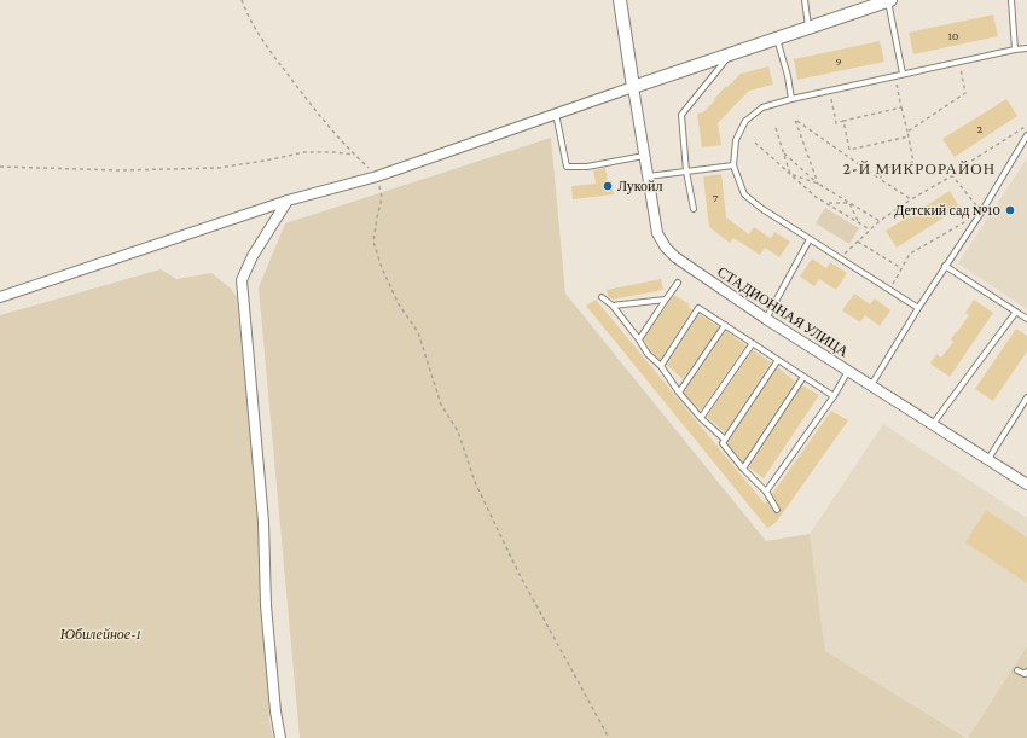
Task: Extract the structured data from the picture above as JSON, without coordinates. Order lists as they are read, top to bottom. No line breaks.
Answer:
{"streets":{"street":["СТАДИОННАЯ УЛИЦА"]},"districts":["2-Й МИКРОРАЙОН"],"parks":["Юбилейное-1"],"places":["Лукойл","Детский сад №10"],"house_numbers":["10","9","2","7"]}
